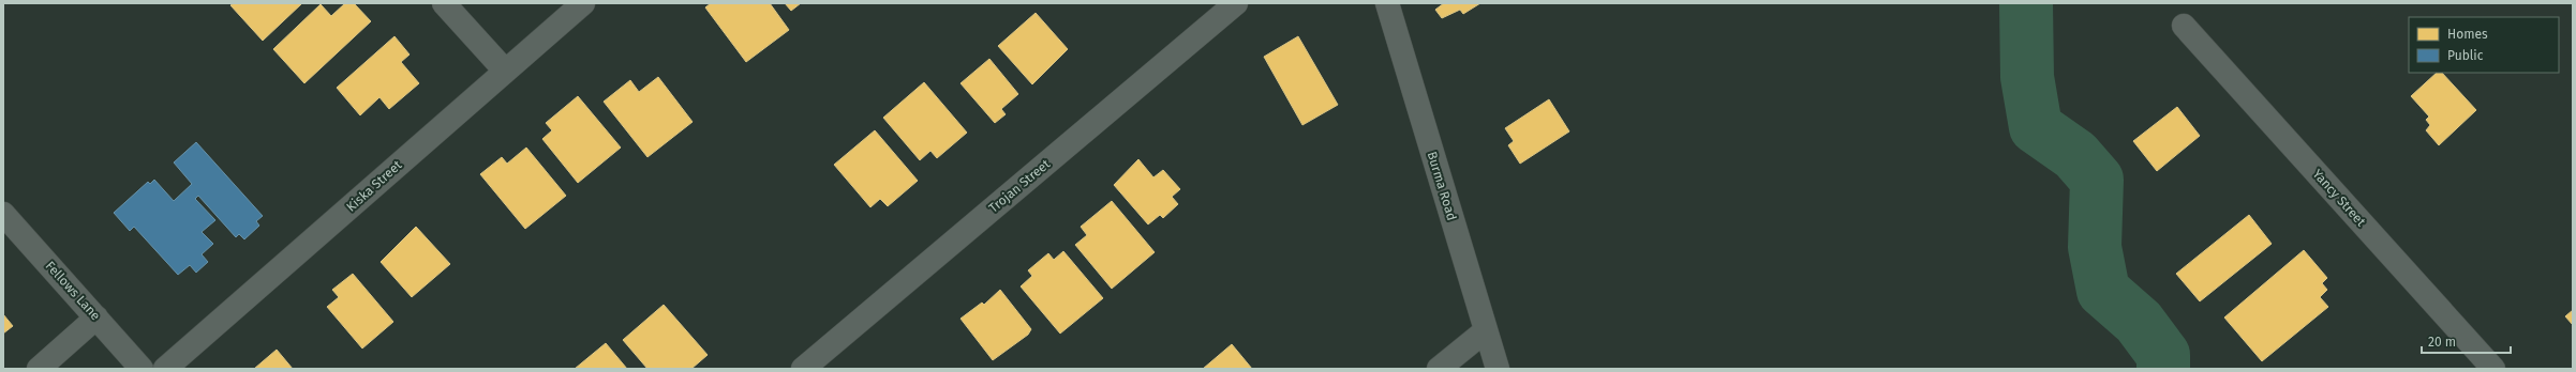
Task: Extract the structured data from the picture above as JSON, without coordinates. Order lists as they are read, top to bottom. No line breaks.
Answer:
{"streets":{"street":["Kiska Street","Trojan Street","Burma Road","Yancy Street","Fellows Lane"]},"legend":["Homes","Public"],"scale_bar":"20 m"}
